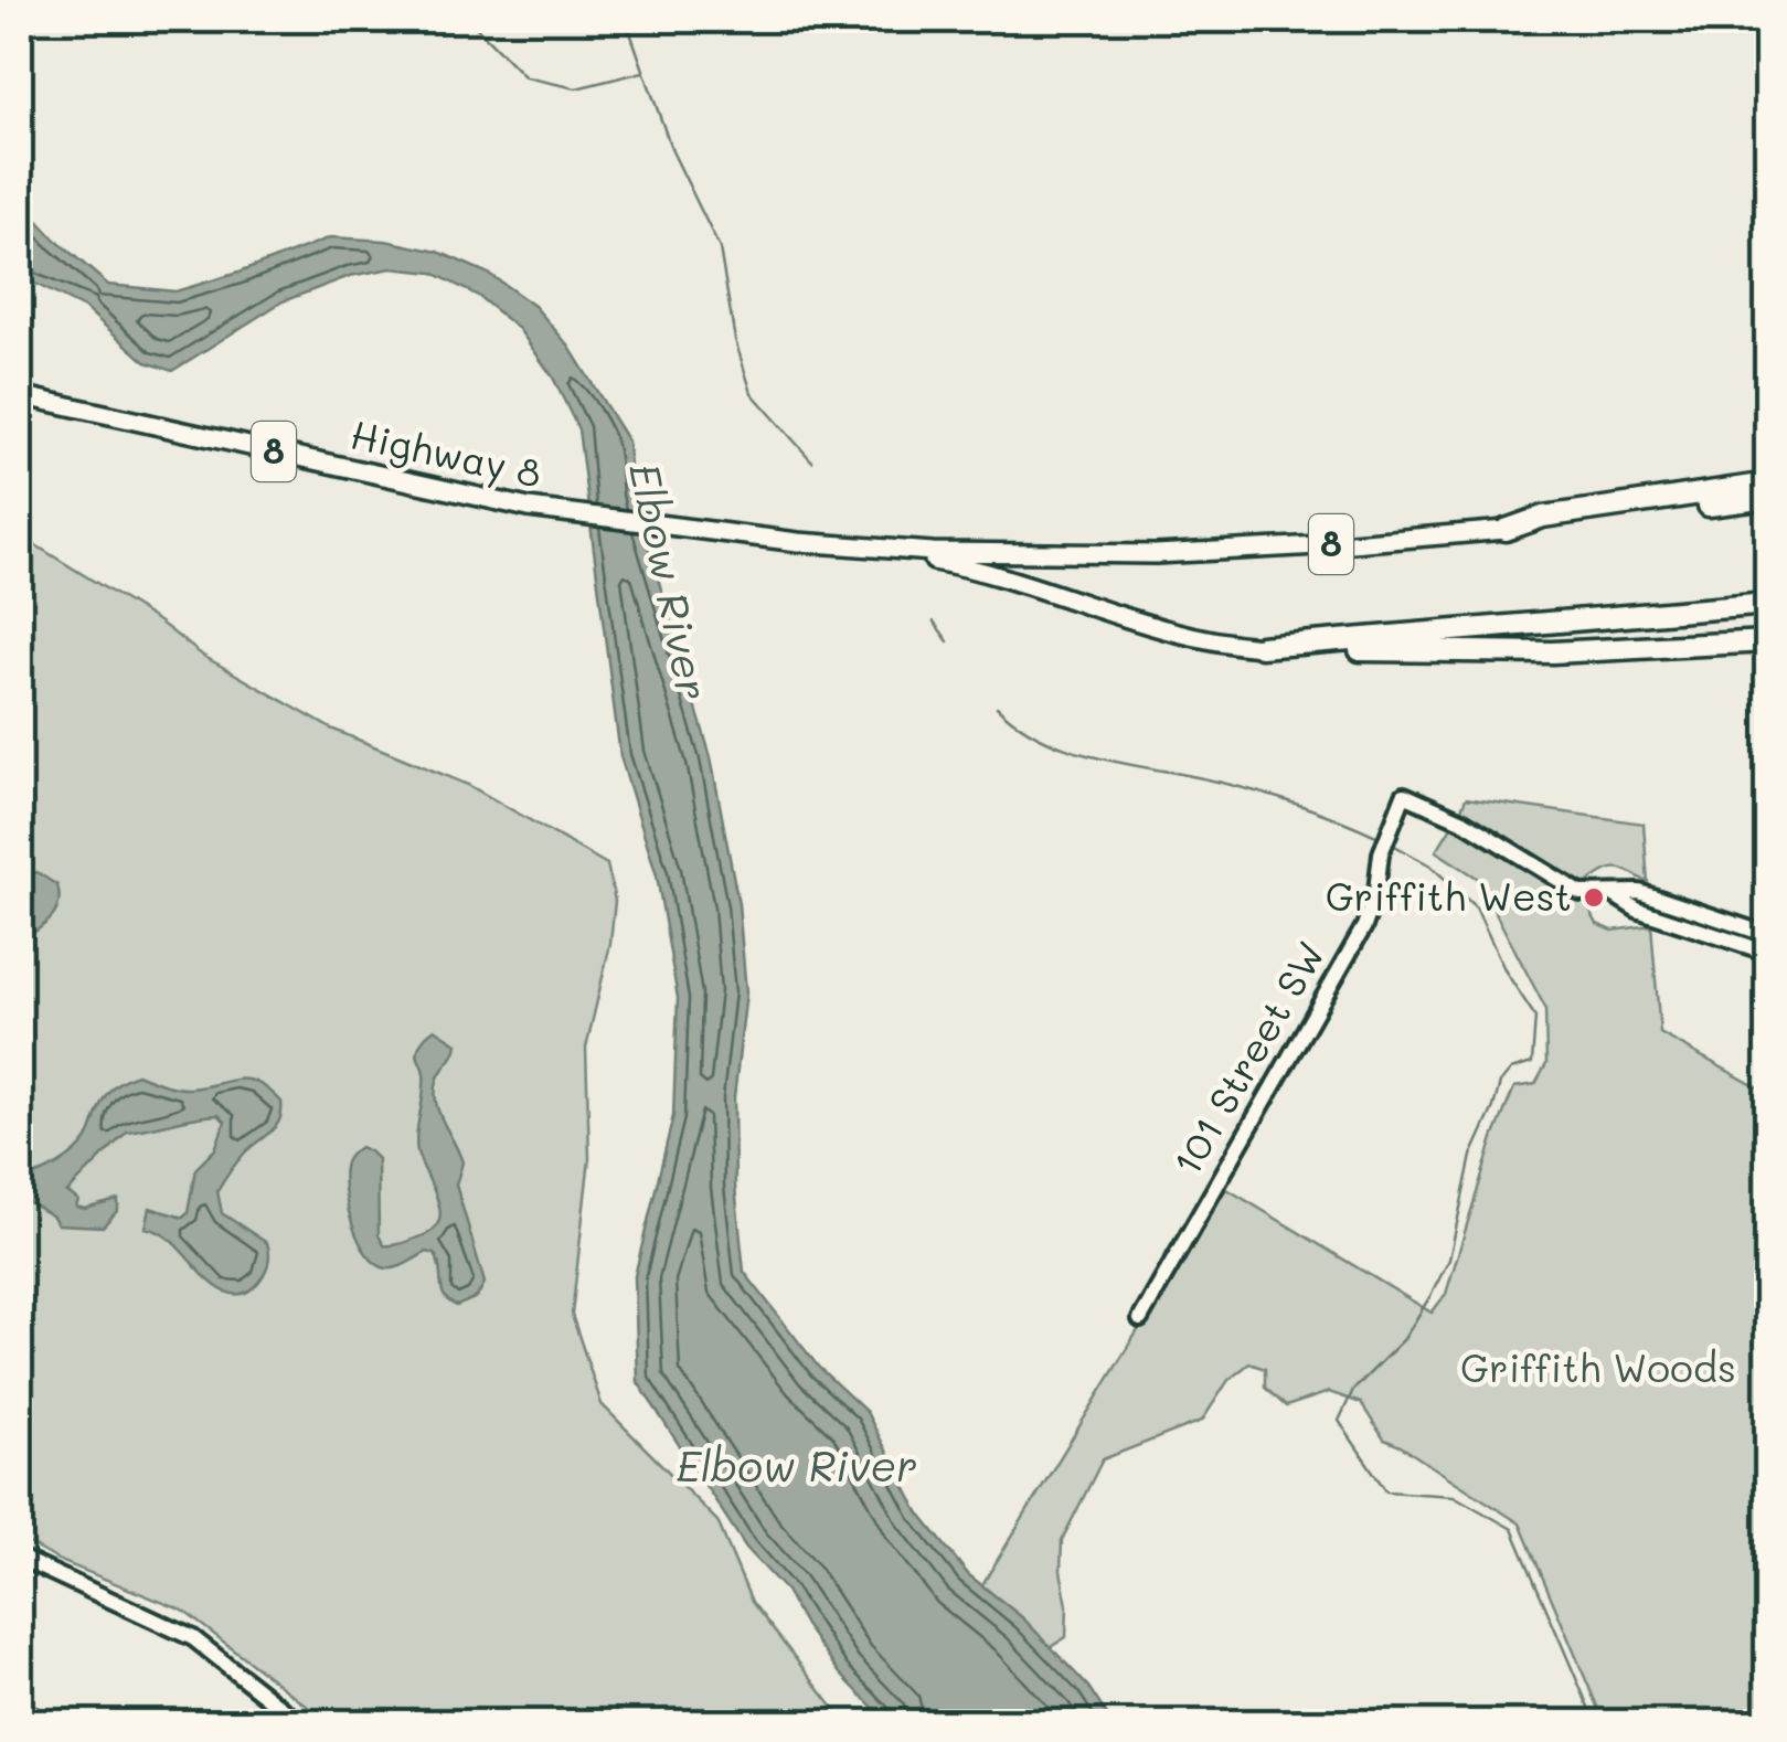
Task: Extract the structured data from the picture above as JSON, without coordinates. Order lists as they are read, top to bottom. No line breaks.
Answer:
{"streets":{"main road":["8","Highway 8"],"street":["101 Street SW"]},"water":["Elbow River"],"parks":["Griffith Woods"],"places":["Griffith West"]}
